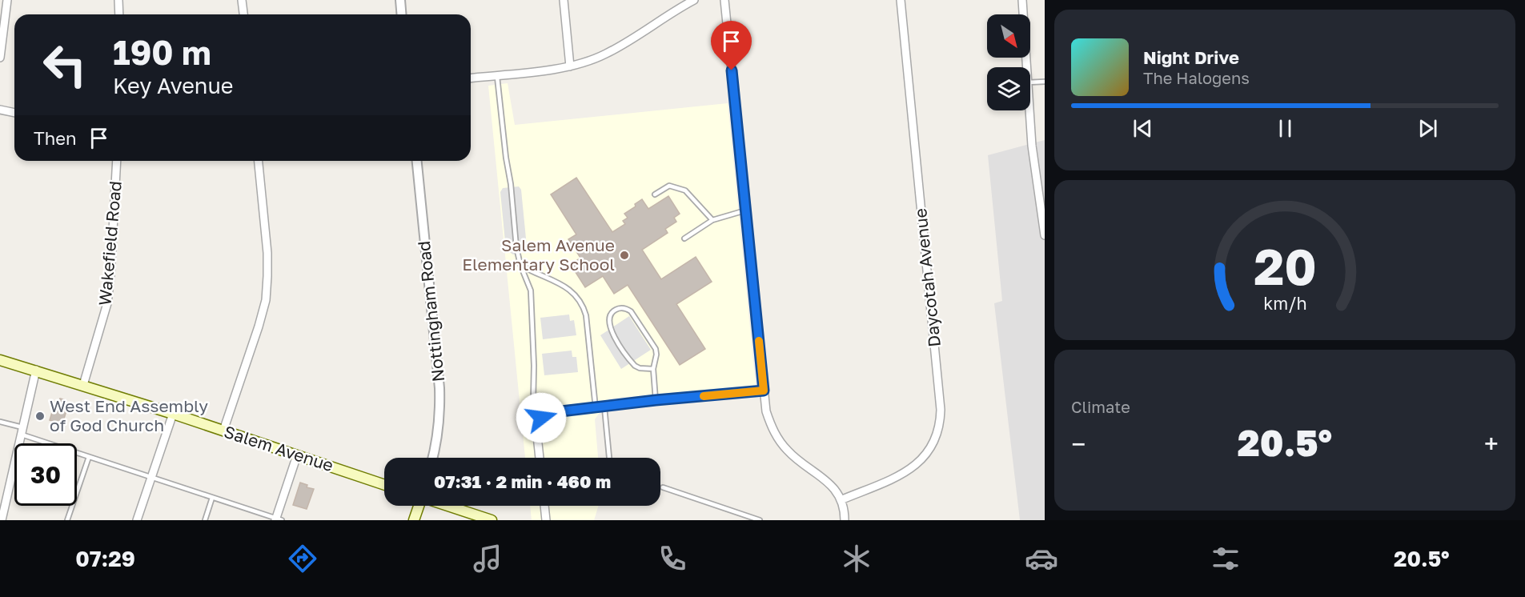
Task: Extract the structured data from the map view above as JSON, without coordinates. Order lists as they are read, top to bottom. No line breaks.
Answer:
{"streets":{"main road":["Salem Avenue"],"street":["Wakefield Road","Daycotah Avenue","Nottingham Road"]},"crossings":[["Wakefield Road","Salem Avenue"]],"places":["Salem Avenue Elementary School","West End Assembly of God Church"],"north":"bottom right","page":{"turn":["190 m","Key Avenue"],"song":["Night Drive","The Halogens"],"then":"Then","tile":"Climate","heat":["−","20.5°","+"],"limit":"30","trip":"07:31 · 2 min · 460 m","tabs":["07:29","20.5°"],"gauge":["20","km/h"]}}
